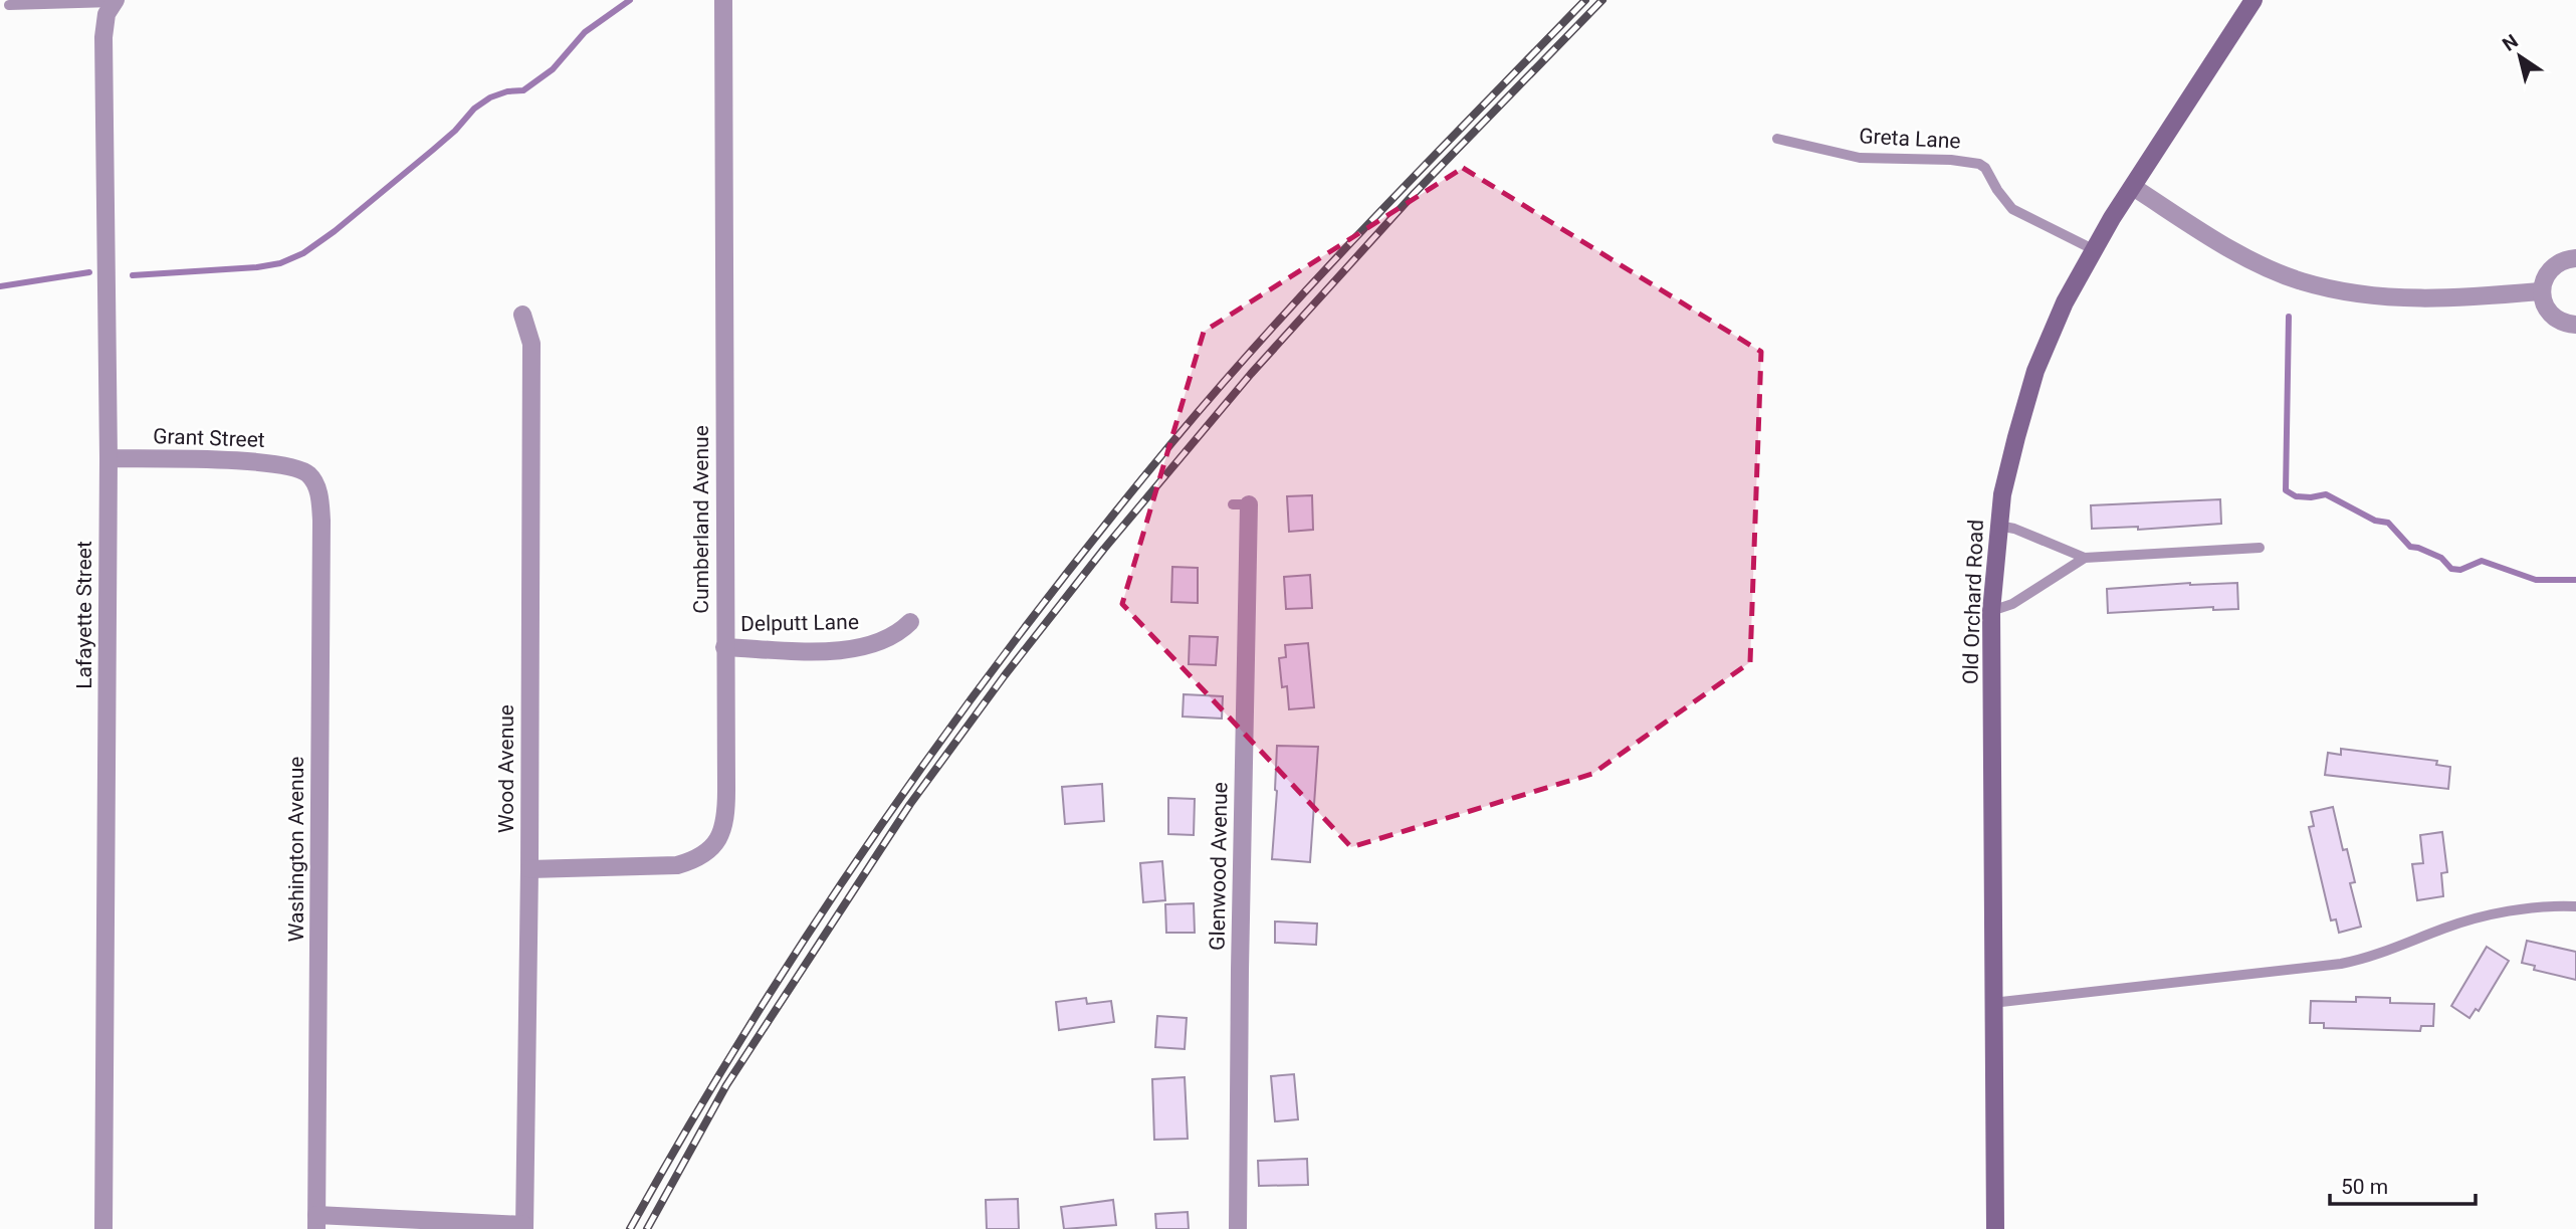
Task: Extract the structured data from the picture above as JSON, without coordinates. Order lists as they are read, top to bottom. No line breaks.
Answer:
{"streets":{"street":["Grant Street","Cumberland Avenue","Old Orchard Road","Lafayette Street","Delputt Lane","Wood Avenue","Washington Avenue","Glenwood Avenue"],"lane":["Greta Lane"]},"crossings":[["Greta Lane","Old Orchard Road"],["Grant Street","Lafayette Street"],["Grant Street","Washington Avenue"],["Cumberland Avenue","Delputt Lane"],["Cumberland Avenue","Wood Avenue"],["Wood Avenue","Washington Avenue"]],"scale_bar":"50 m","north":"top left"}
